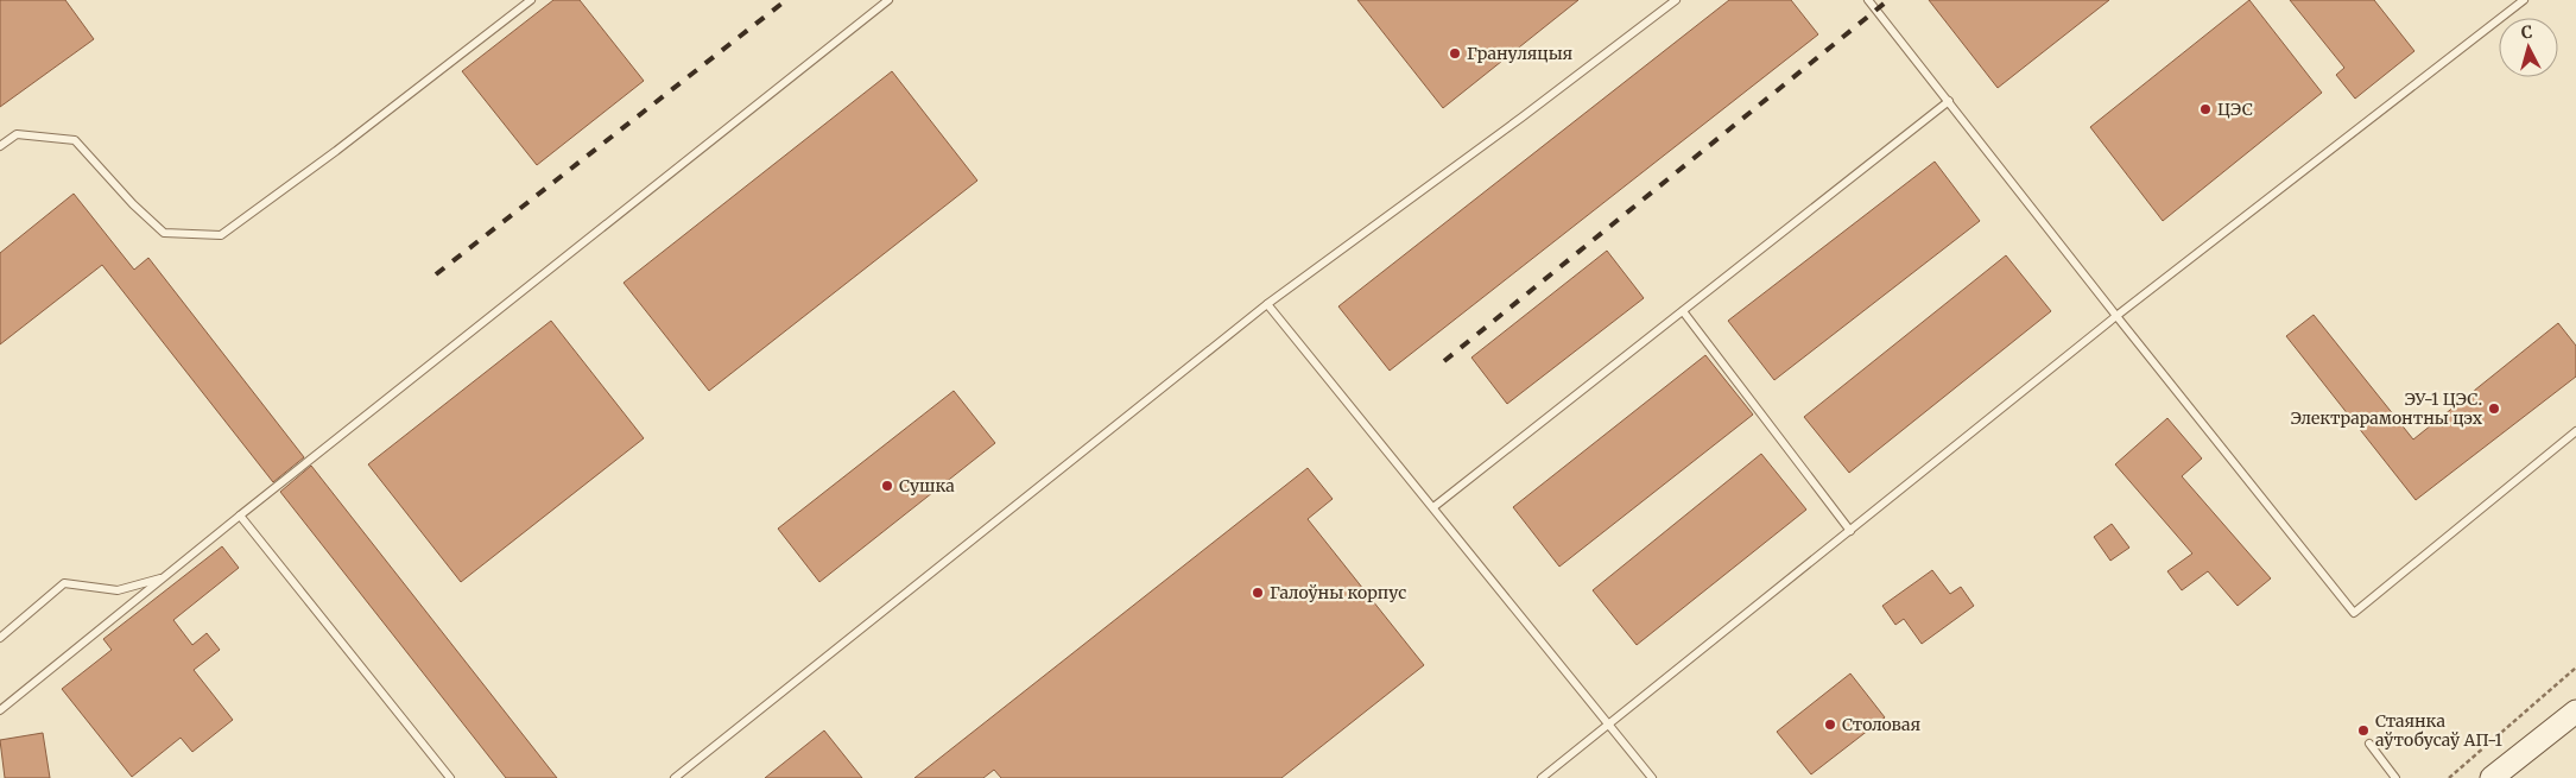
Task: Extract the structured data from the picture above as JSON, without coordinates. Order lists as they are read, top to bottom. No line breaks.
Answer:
{"places":["Грануляцыя","ЦЭС","ЭУ-1 ЦЭС. Электрарамонтны цэх","Сушка","Галоўны корпус","Столовая","Стаянка аўтобусаў АП-1"],"north":"top"}
